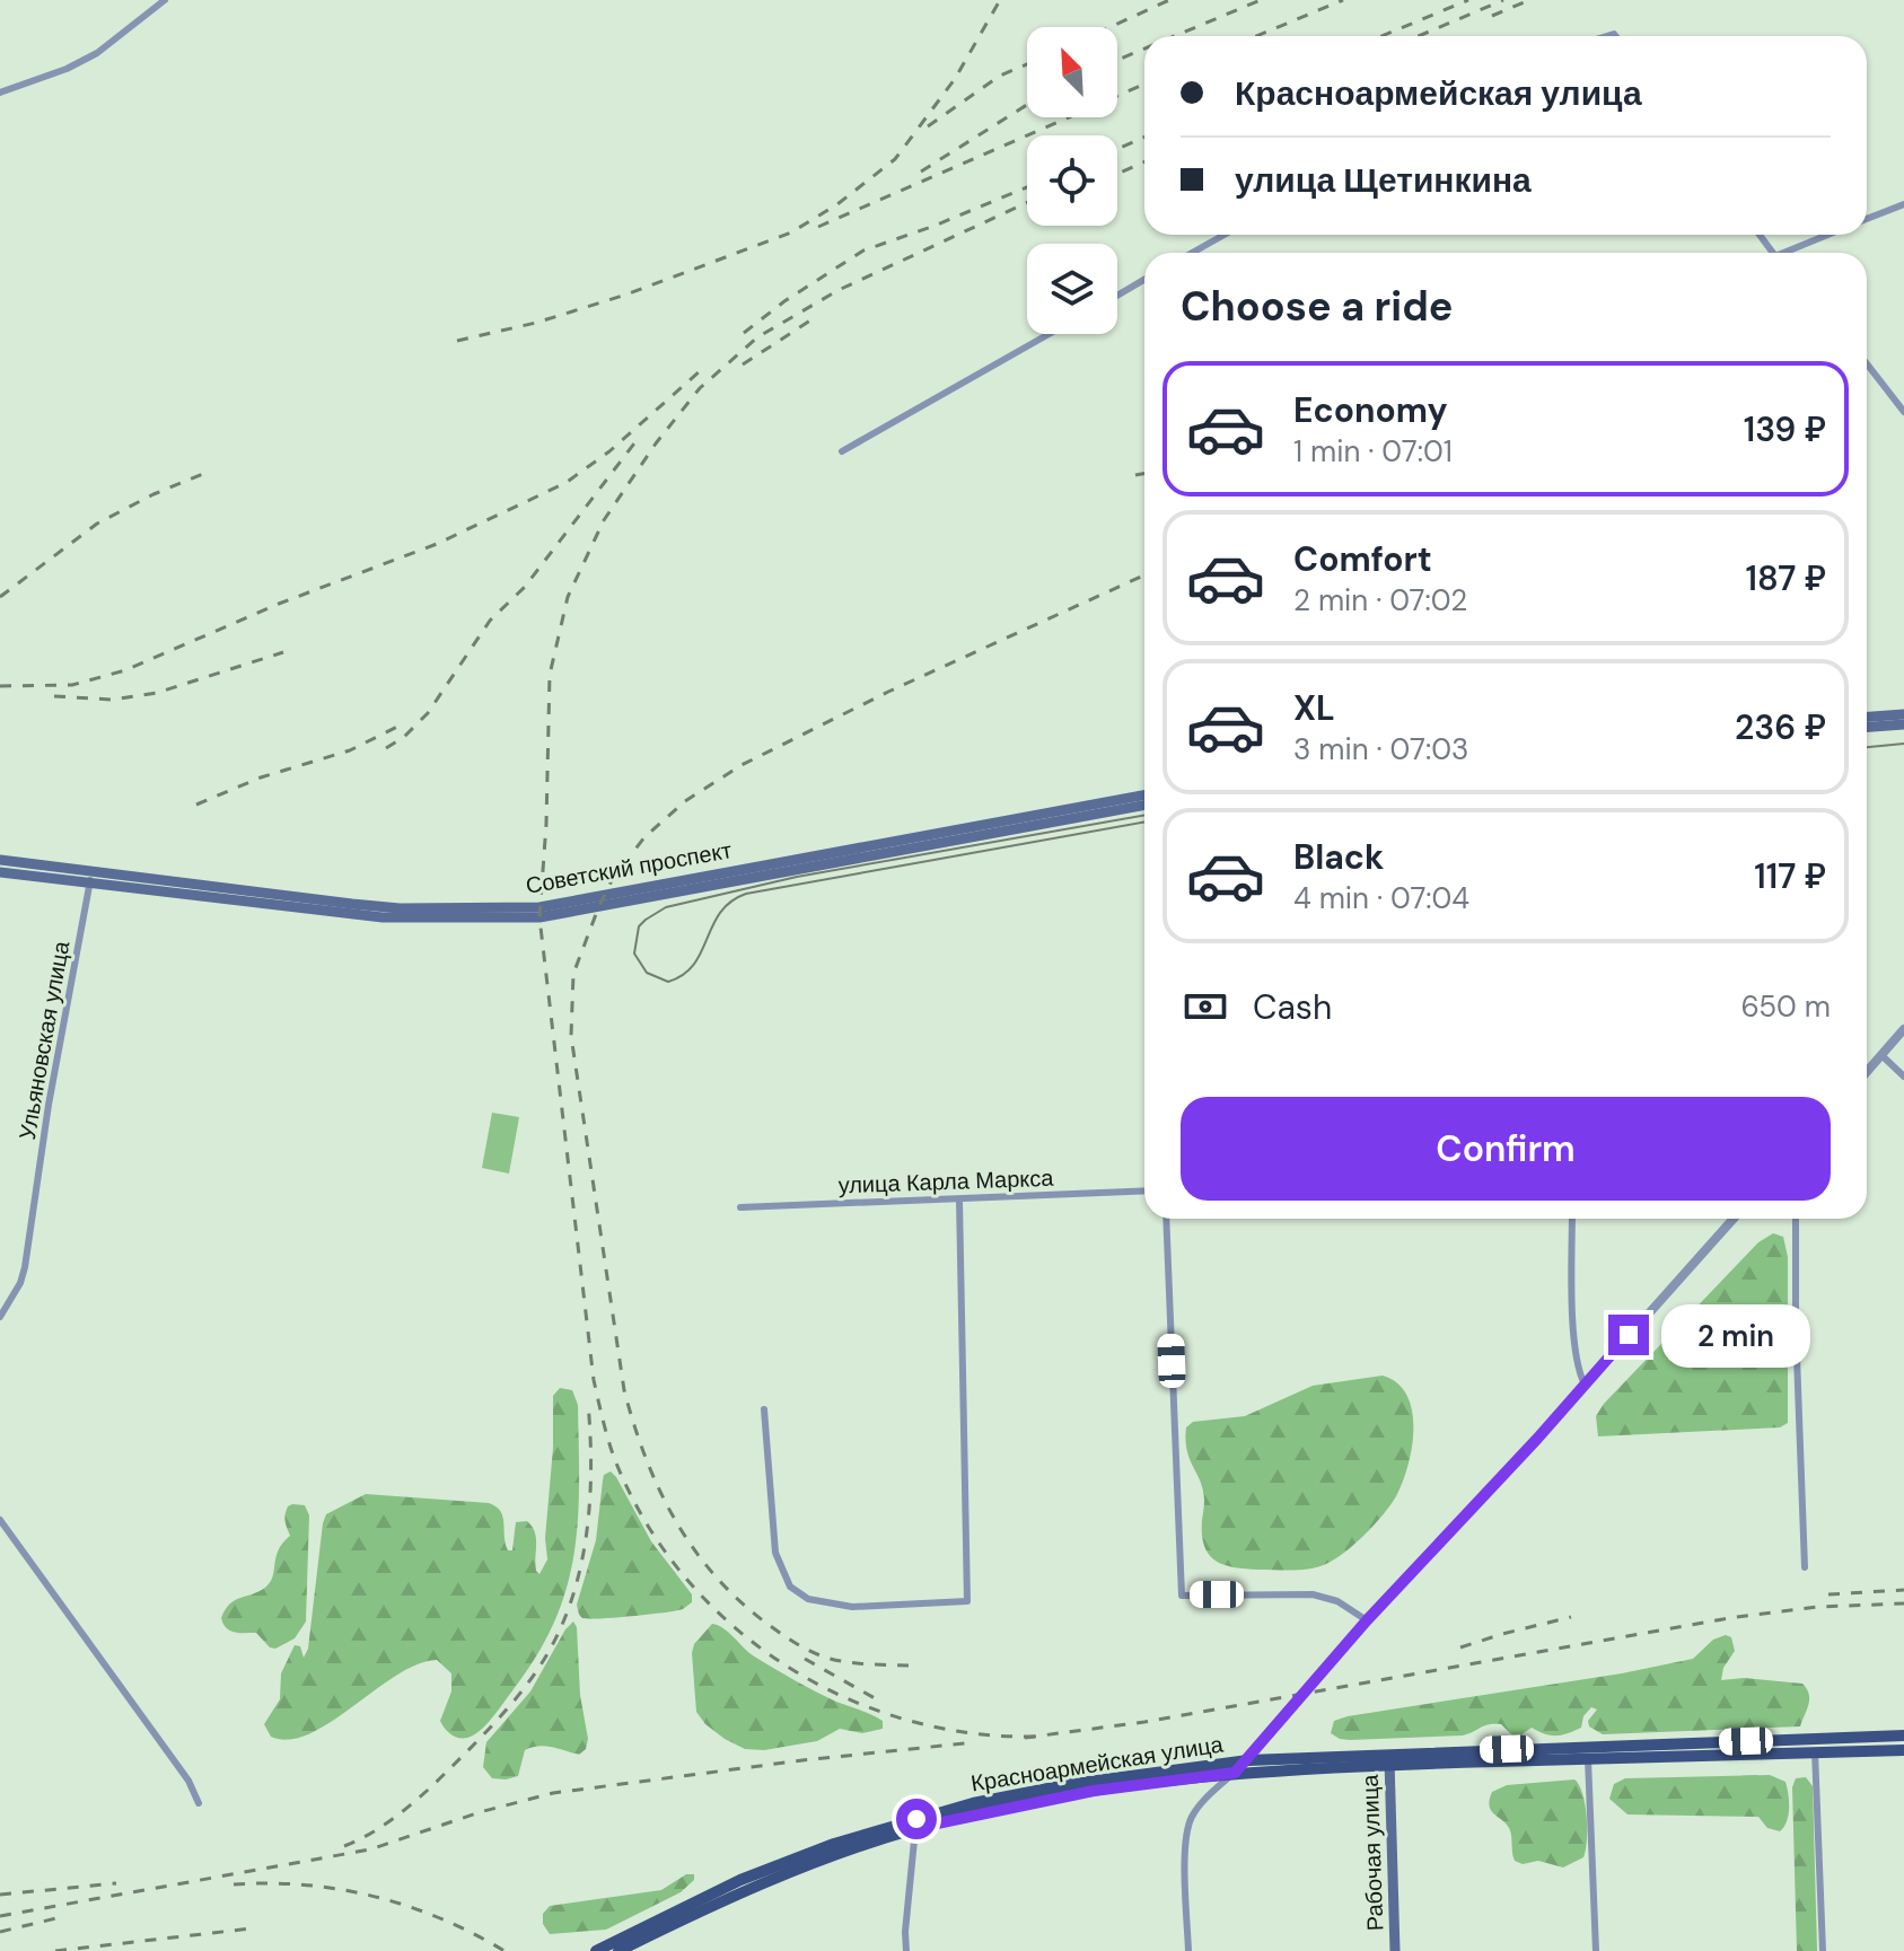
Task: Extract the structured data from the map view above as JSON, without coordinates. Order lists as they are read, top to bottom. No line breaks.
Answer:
{"streets":{"main road":["Советский проспект","Красноармейская улица","Рабочая улица"],"street":["Ульяновская улица","улица Карла Маркса"]},"crossings":[["Советский проспект","Ульяновская улица"],["Красноармейская улица","Рабочая улица"]],"north":"top left","page":{"banner":["Красноармейская улица","улица Щетинкина"],"heading":"Choose a ride","list":[{"name":"Economy","note":"1 min · 07:01","value":"139 ₽"},{"name":"Comfort","note":"2 min · 07:02","value":"187 ₽"},{"name":"XL","note":"3 min · 07:03","value":"236 ₽"},{"name":"Black","note":"4 min · 07:04","value":"117 ₽"}],"pay":["Cash","650 m"],"buttons":"Confirm","bubble":"2 min"}}
